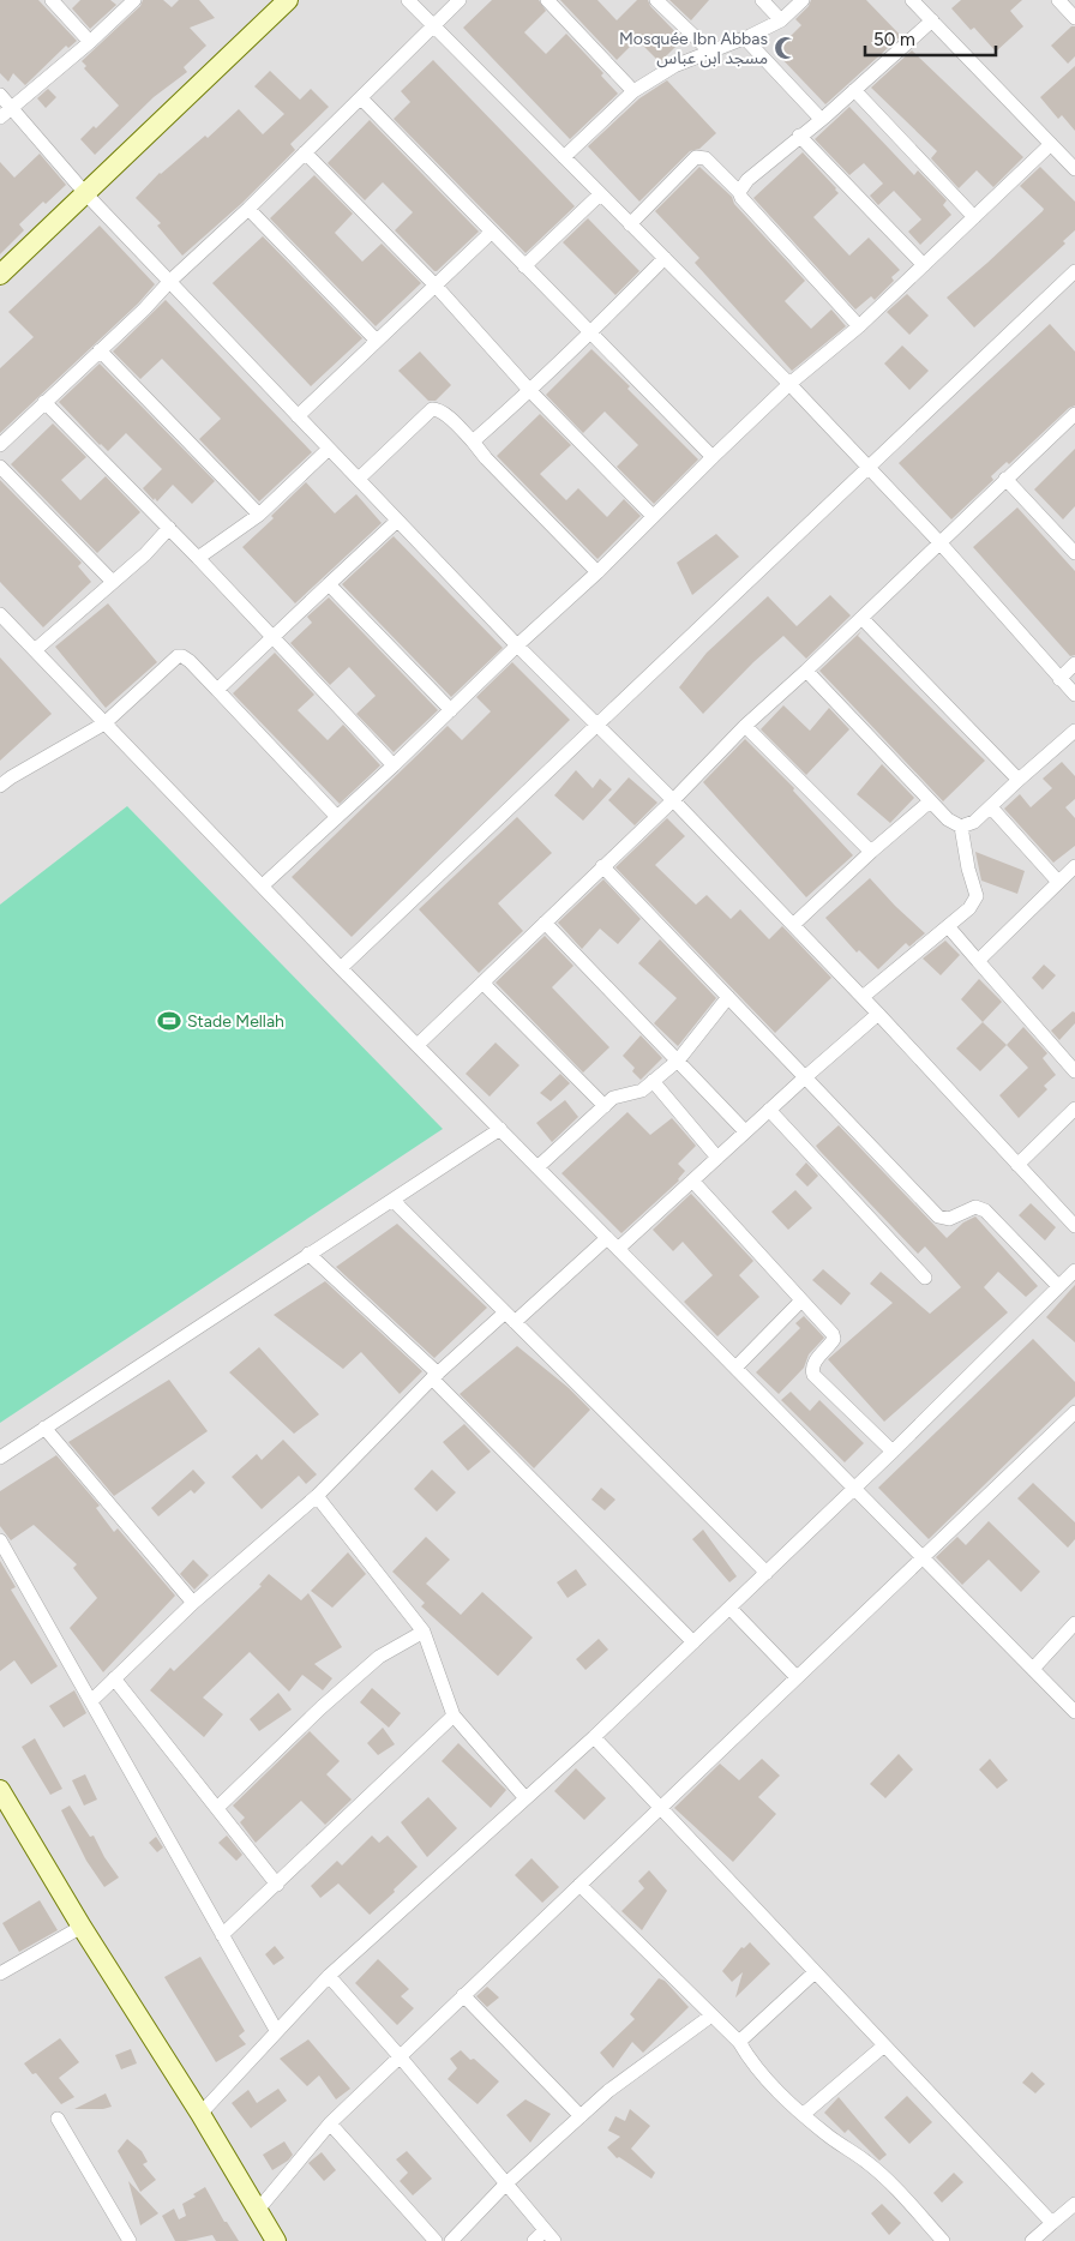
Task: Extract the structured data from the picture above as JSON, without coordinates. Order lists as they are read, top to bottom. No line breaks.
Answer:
{"places":{"mosque":["Mosquée Ibn Abbas مسجد ابن عباس"],"sports":["Stade Mellah"]},"scale_bar":"50 m"}
